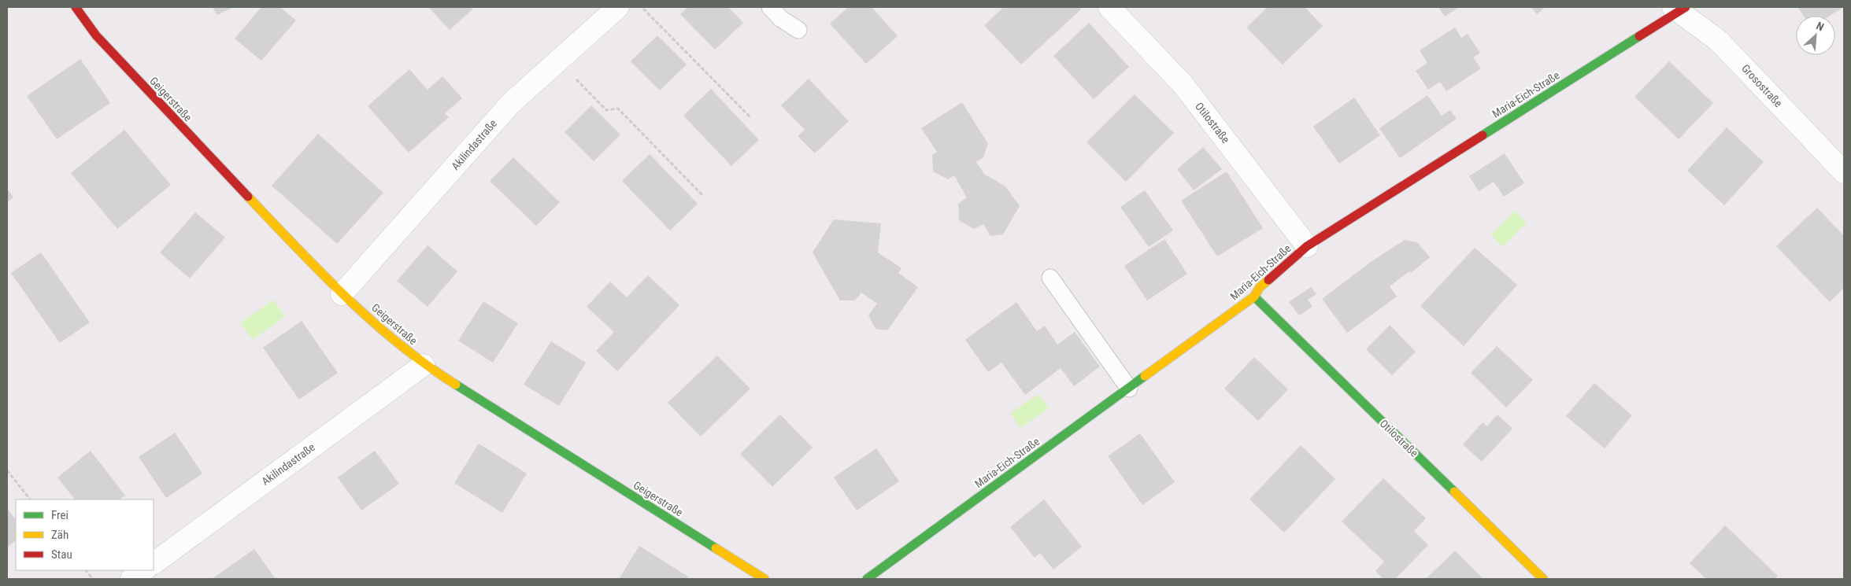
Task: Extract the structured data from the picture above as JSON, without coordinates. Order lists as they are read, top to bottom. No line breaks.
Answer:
{"streets":{"street":["Grosostraße","Maria-Eich-Straße","Geigerstraße","Otilostraße","Akilindastraße"]},"crossings":[["Grosostraße","Maria-Eich-Straße"],["Maria-Eich-Straße","Otilostraße"],["Geigerstraße","Akilindastraße"]],"legend":["Frei","Zäh","Stau"],"north":"top right"}
